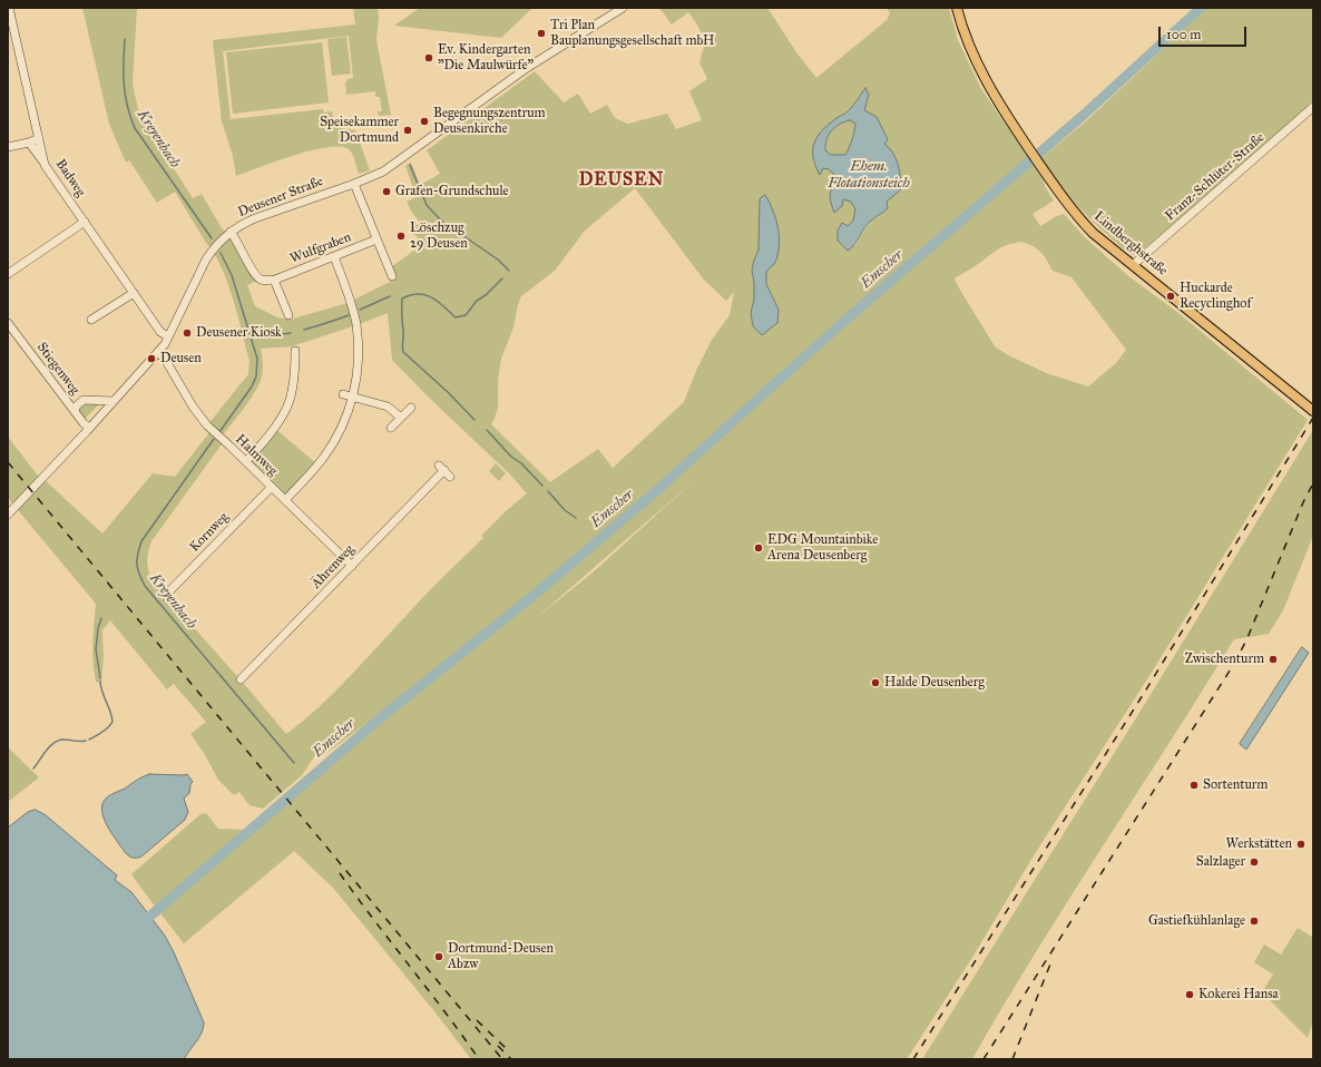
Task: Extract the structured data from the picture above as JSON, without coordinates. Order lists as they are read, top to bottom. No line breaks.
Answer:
{"streets":{"main road":["Lindberghstraße"],"street":["Franz-Schlüter-Straße","Badweg","Deusener Straße","Wulfgraben","Stiegenweg","Halmweg","Kornweg","Ährenweg"]},"crossings":[["Franz-Schlüter-Straße","Lindberghstraße"],["Badweg","Deusener Straße"],["Deusener Straße","Stiegenweg"],["Deusener Straße","Halmweg"],["Halmweg","Kornweg"],["Halmweg","Ährenweg"]],"districts":["DEUSEN"],"water":["Kreyenbach","Ehem. Flotationsteich","Emscher"],"places":["Tri Plan Bauplanungsgesellschaft mbH","Ev. Kindergarten \"Die Maulwürfe\"","Begegnungszentrum Deusenkirche","Speisekammer Dortmund","Grafen-Grundschule","Löschzug 29 Deusen","Huckarde Recyclinghof","Deusener Kiosk","Deusen","EDG Mountainbike Arena Deusenberg","Zwischenturm","Halde Deusenberg","Sortenturm","Werkstätten","Salzlager","Gastiefkühlanlage","Dortmund-Deusen Abzw","Kokerei Hansa"],"scale_bar":"100 m"}
